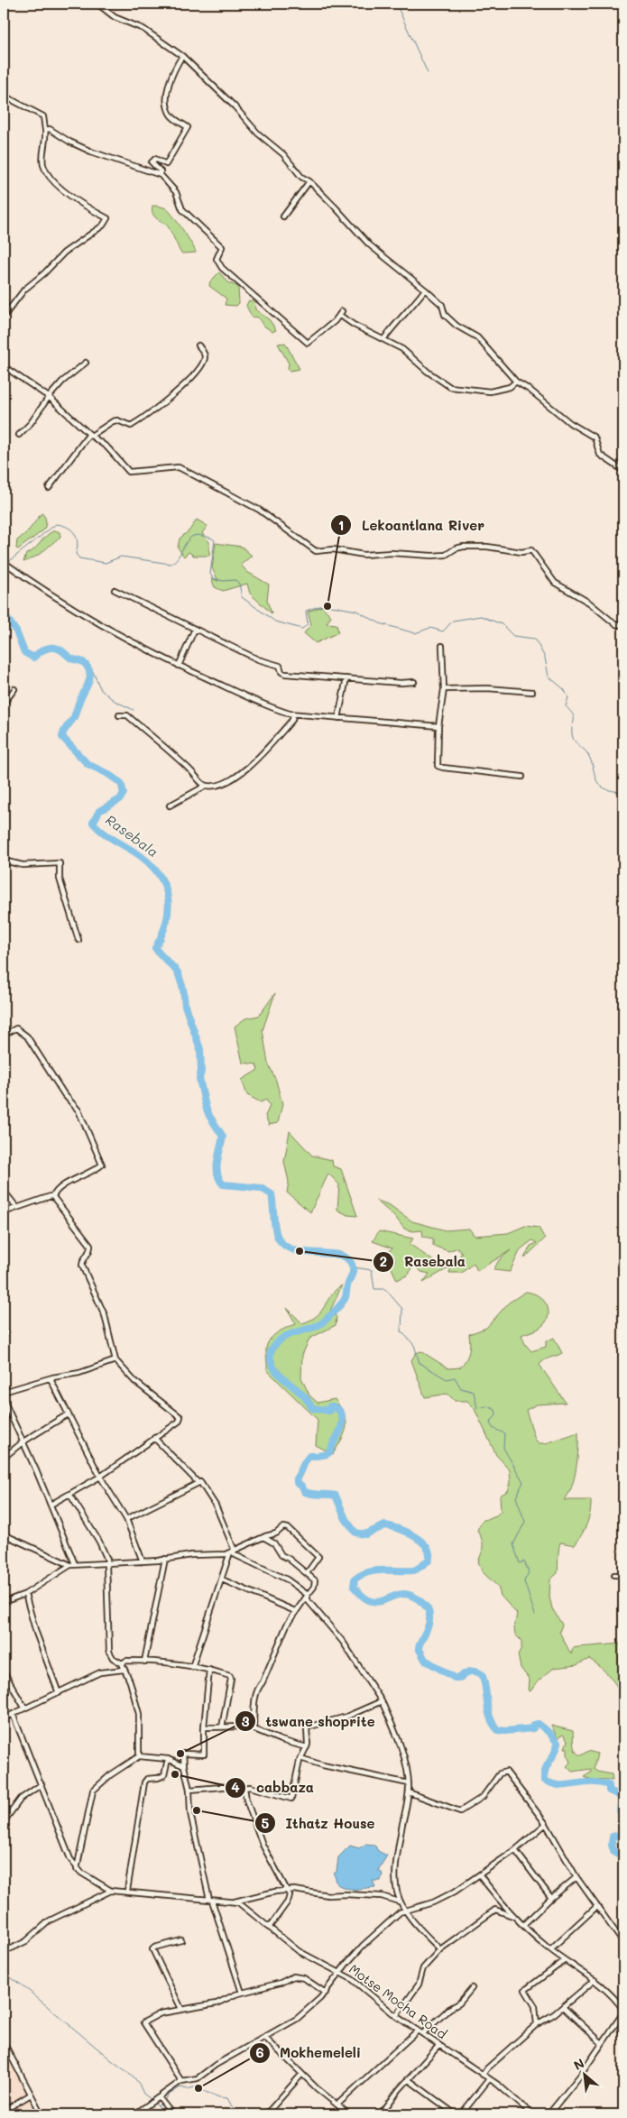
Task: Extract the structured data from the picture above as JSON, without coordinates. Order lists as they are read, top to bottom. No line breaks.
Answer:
{"streets":{"street":["Motse Mocha Road"]},"water":["Rasebala"],"places":["Lekoantlana River","Rasebala","tswane shoprite","cabbaza","Ithatz House","Mokhemeleli"],"north":"top left"}
